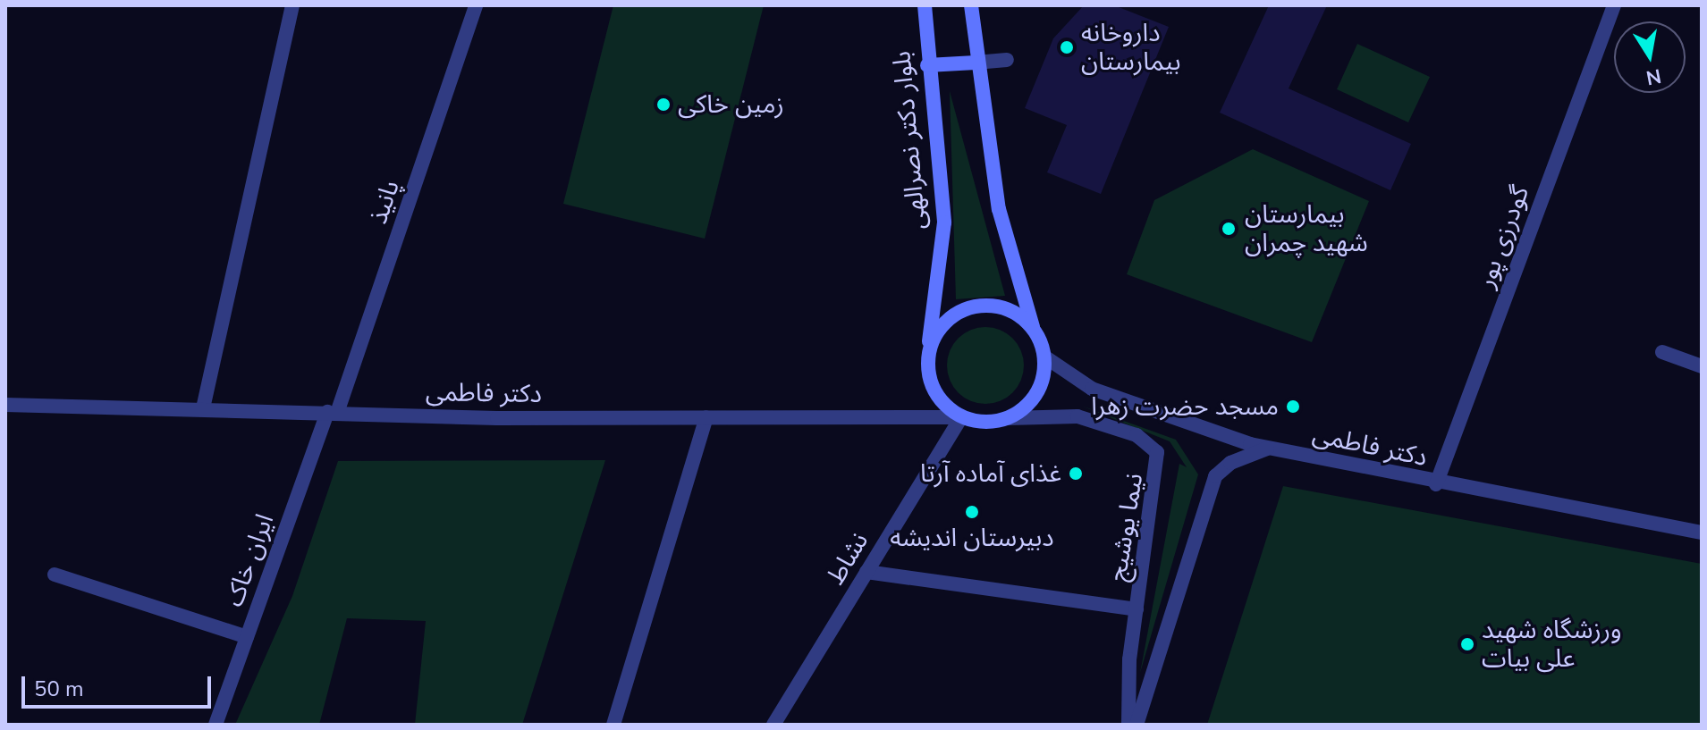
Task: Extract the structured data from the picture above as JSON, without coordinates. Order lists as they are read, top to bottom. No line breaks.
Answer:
{"streets":{"main road":["بلوار دکتر نصرالهی"],"street":["پانیذ","گودرزی پور","دکتر فاطمی","نیما یوشیج","نشاط","ایران خاک"]},"crossings":[["بلوار دکتر نصرالهی","دکتر فاطمی"],["بلوار دکتر نصرالهی","نیما یوشیج"],["بلوار دکتر نصرالهی","نشاط"],["پانیذ","دکتر فاطمی"],["پانیذ","ایران خاک"],["گودرزی پور","دکتر فاطمی"],["دکتر فاطمی","نیما یوشیج"],["دکتر فاطمی","نشاط"],["دکتر فاطمی","ایران خاک"],["نیما یوشیج","نشاط"]],"places":["داروخانه بیمارستان","زمین خاکی","بیمارستان شهید چمران","مسجد حضرت زهرا","غذای آماده آرتا","دبیرستان اندیشه","ورزشگاه شهید علی بیات"],"scale_bar":"50 m","north":"bottom"}
